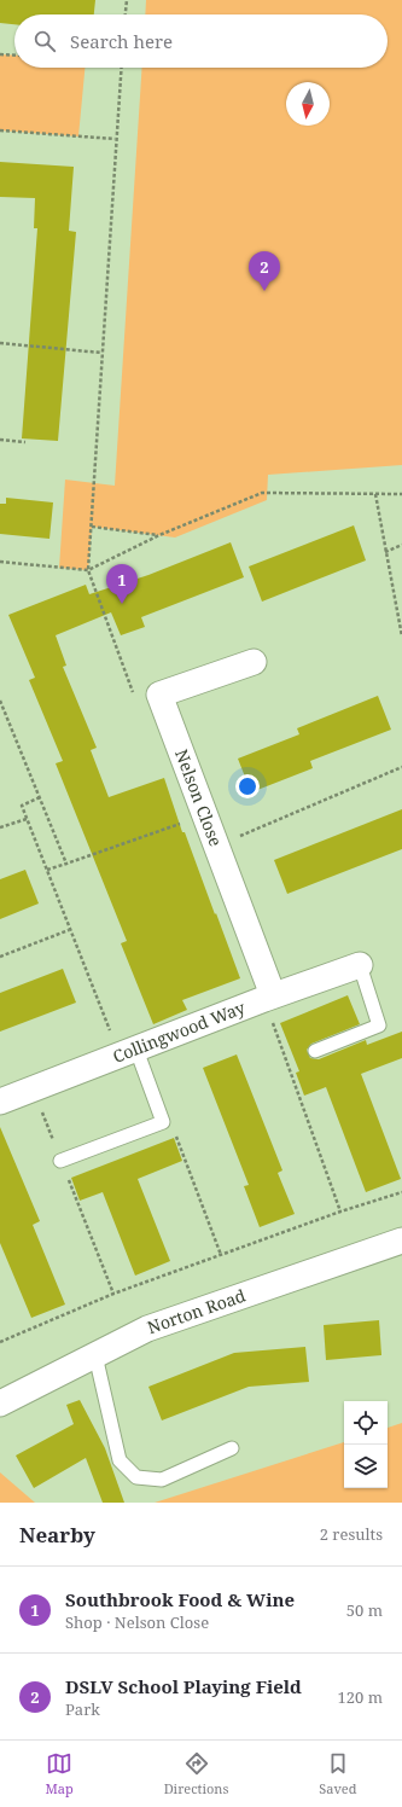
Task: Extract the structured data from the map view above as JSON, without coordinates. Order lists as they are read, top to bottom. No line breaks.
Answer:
{"streets":{"street":["Nelson Close","Collingwood Way","Norton Road"]},"crossings":[["Nelson Close","Collingwood Way"]],"north":"bottom","page":{"search":"Search here","pins":["2","1"],"heading":["Nearby","2 results"],"list":[{"mark":"1","name":"Southbrook Food & Wine","note":"Shop · Nelson Close","value":"50 m"},{"mark":"2","name":"DSLV School Playing Field","note":"Park","value":"120 m"}],"nav":["Map","Directions","Saved"]}}
